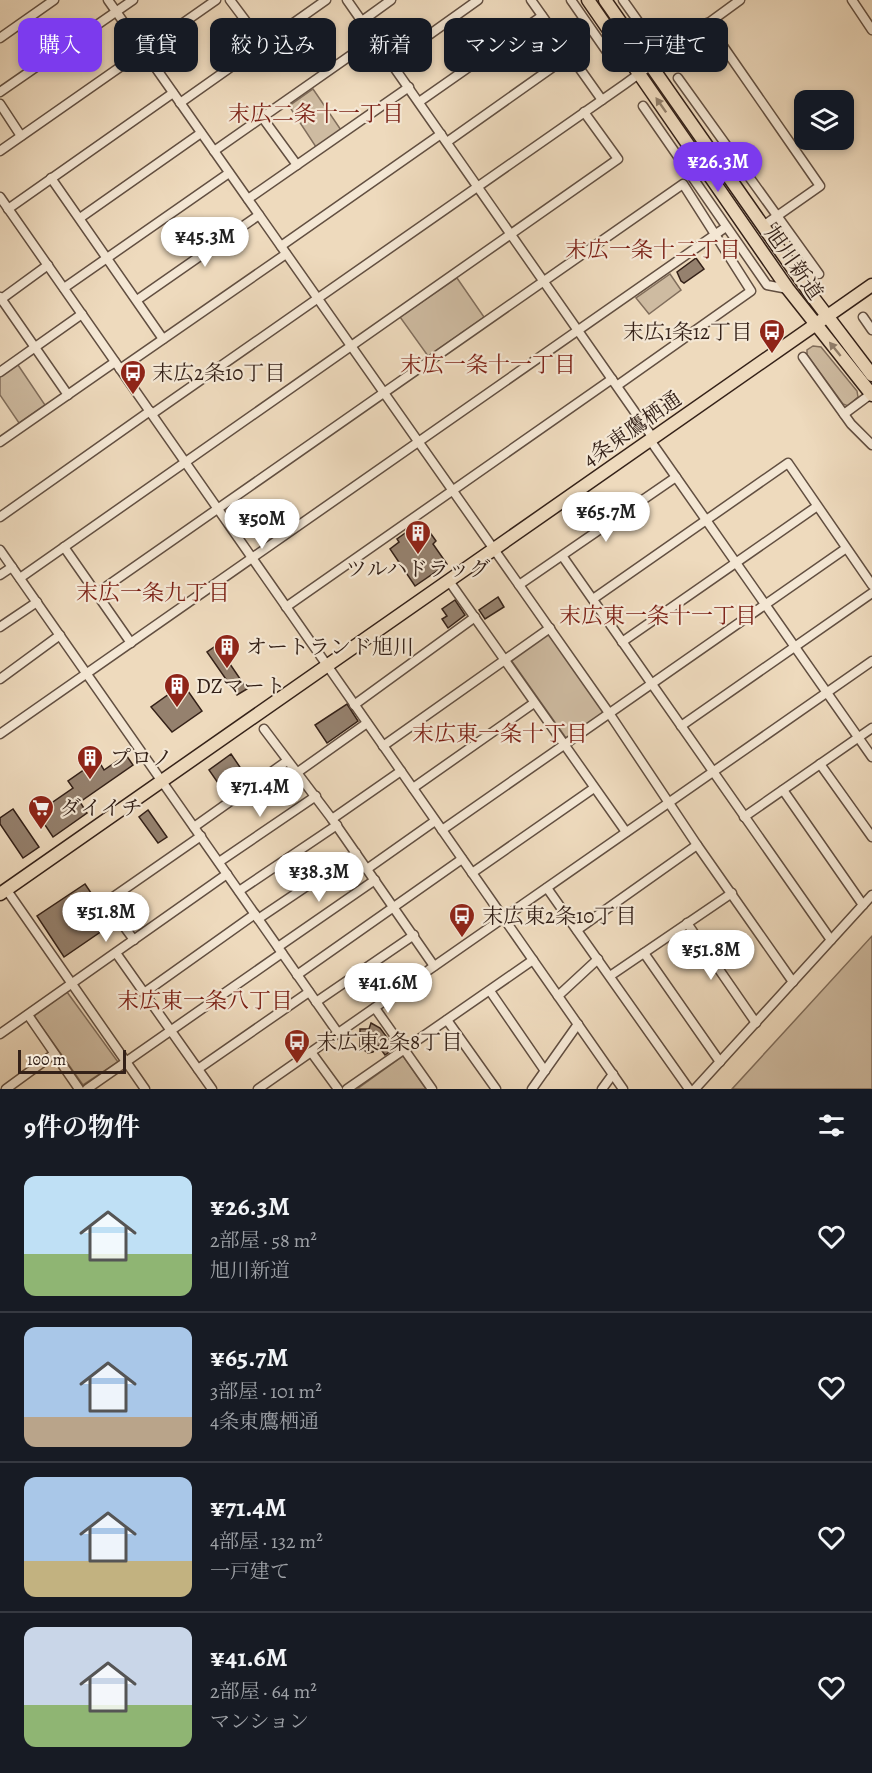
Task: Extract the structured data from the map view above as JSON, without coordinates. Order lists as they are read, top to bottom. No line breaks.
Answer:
{"streets":{"highway":["旭川新道","4条東鷹栖通"]},"crossings":[["旭川新道","4条東鷹栖通"]],"districts":["末広二条十一丁目","末広一条十二丁目","末広一条十一丁目","末広一条九丁目","末広東一条十一丁目","末広東一条十丁目","末広東一条八丁目"],"places":{"bus stop":["末広1条12丁目","末広2条10丁目","末広東2条10丁目","末広東2条8丁目"],"building":["ツルハドラッグ","オートランド旭川","DZマート","プロノ"],"supermarket":["ダイイチ"]},"scale_bar":"100 m","page":{"chip":["購入","賃貸","絞り込み","新着","マンション","一戸建て"],"price":["¥26.3M","¥45.3M","¥65.7M","¥50M","¥71.4M","¥38.3M","¥51.8M","¥51.8M","¥41.6M"],"scale":"100 m","heading":"9件の物件","list":[{"name":"¥26.3M","note":"2部屋 · 58 m² · 旭川新道"},{"name":"¥65.7M","note":"3部屋 · 101 m² · 4条東鷹栖通"},{"name":"¥71.4M","note":"4部屋 · 132 m² · 一戸建て"},{"name":"¥41.6M","note":"2部屋 · 64 m² · マンション"}]}}
